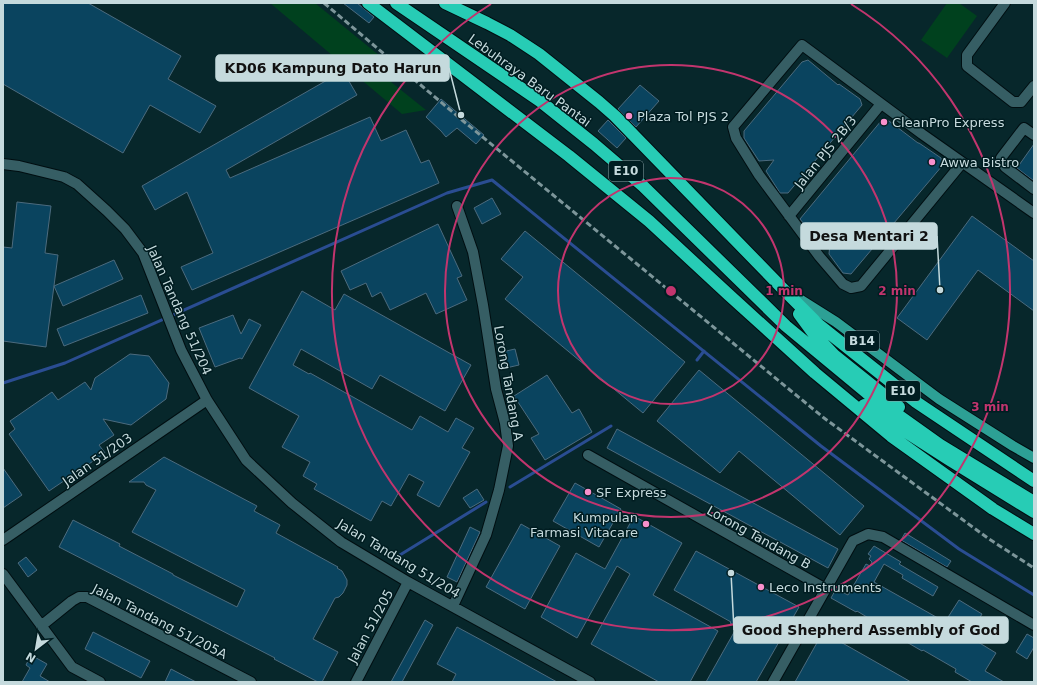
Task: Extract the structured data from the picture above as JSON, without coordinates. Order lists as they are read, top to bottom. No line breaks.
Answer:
{"streets":{"highway":["Lebuhraya Baru Pantai","E10"],"main road":["B14"],"street":["Jalan PJS 2B/3","Jalan Tandang 51/204","Lorong Tandang A","Jalan 51/203","Lorong Tandang B","Jalan Tandang 51/205A","Jalan 51/205"]},"crossings":[["Lebuhraya Baru Pantai","B14"],["Jalan Tandang 51/204","Lorong Tandang A"],["Jalan Tandang 51/204","Jalan 51/203"],["Jalan Tandang 51/204","Jalan 51/205"]],"places":["KD06 Kampung Dato Harun","Plaza Tol PJS 2","CleanPro Express","Awwa Bistro","Desa Mentari 2","SF Express","Kumpulan Farmasi Vitacare","Good Shepherd Assembly of God","Leco Instruments"],"north":"bottom left","rings":["1 min","2 min","3 min"]}
